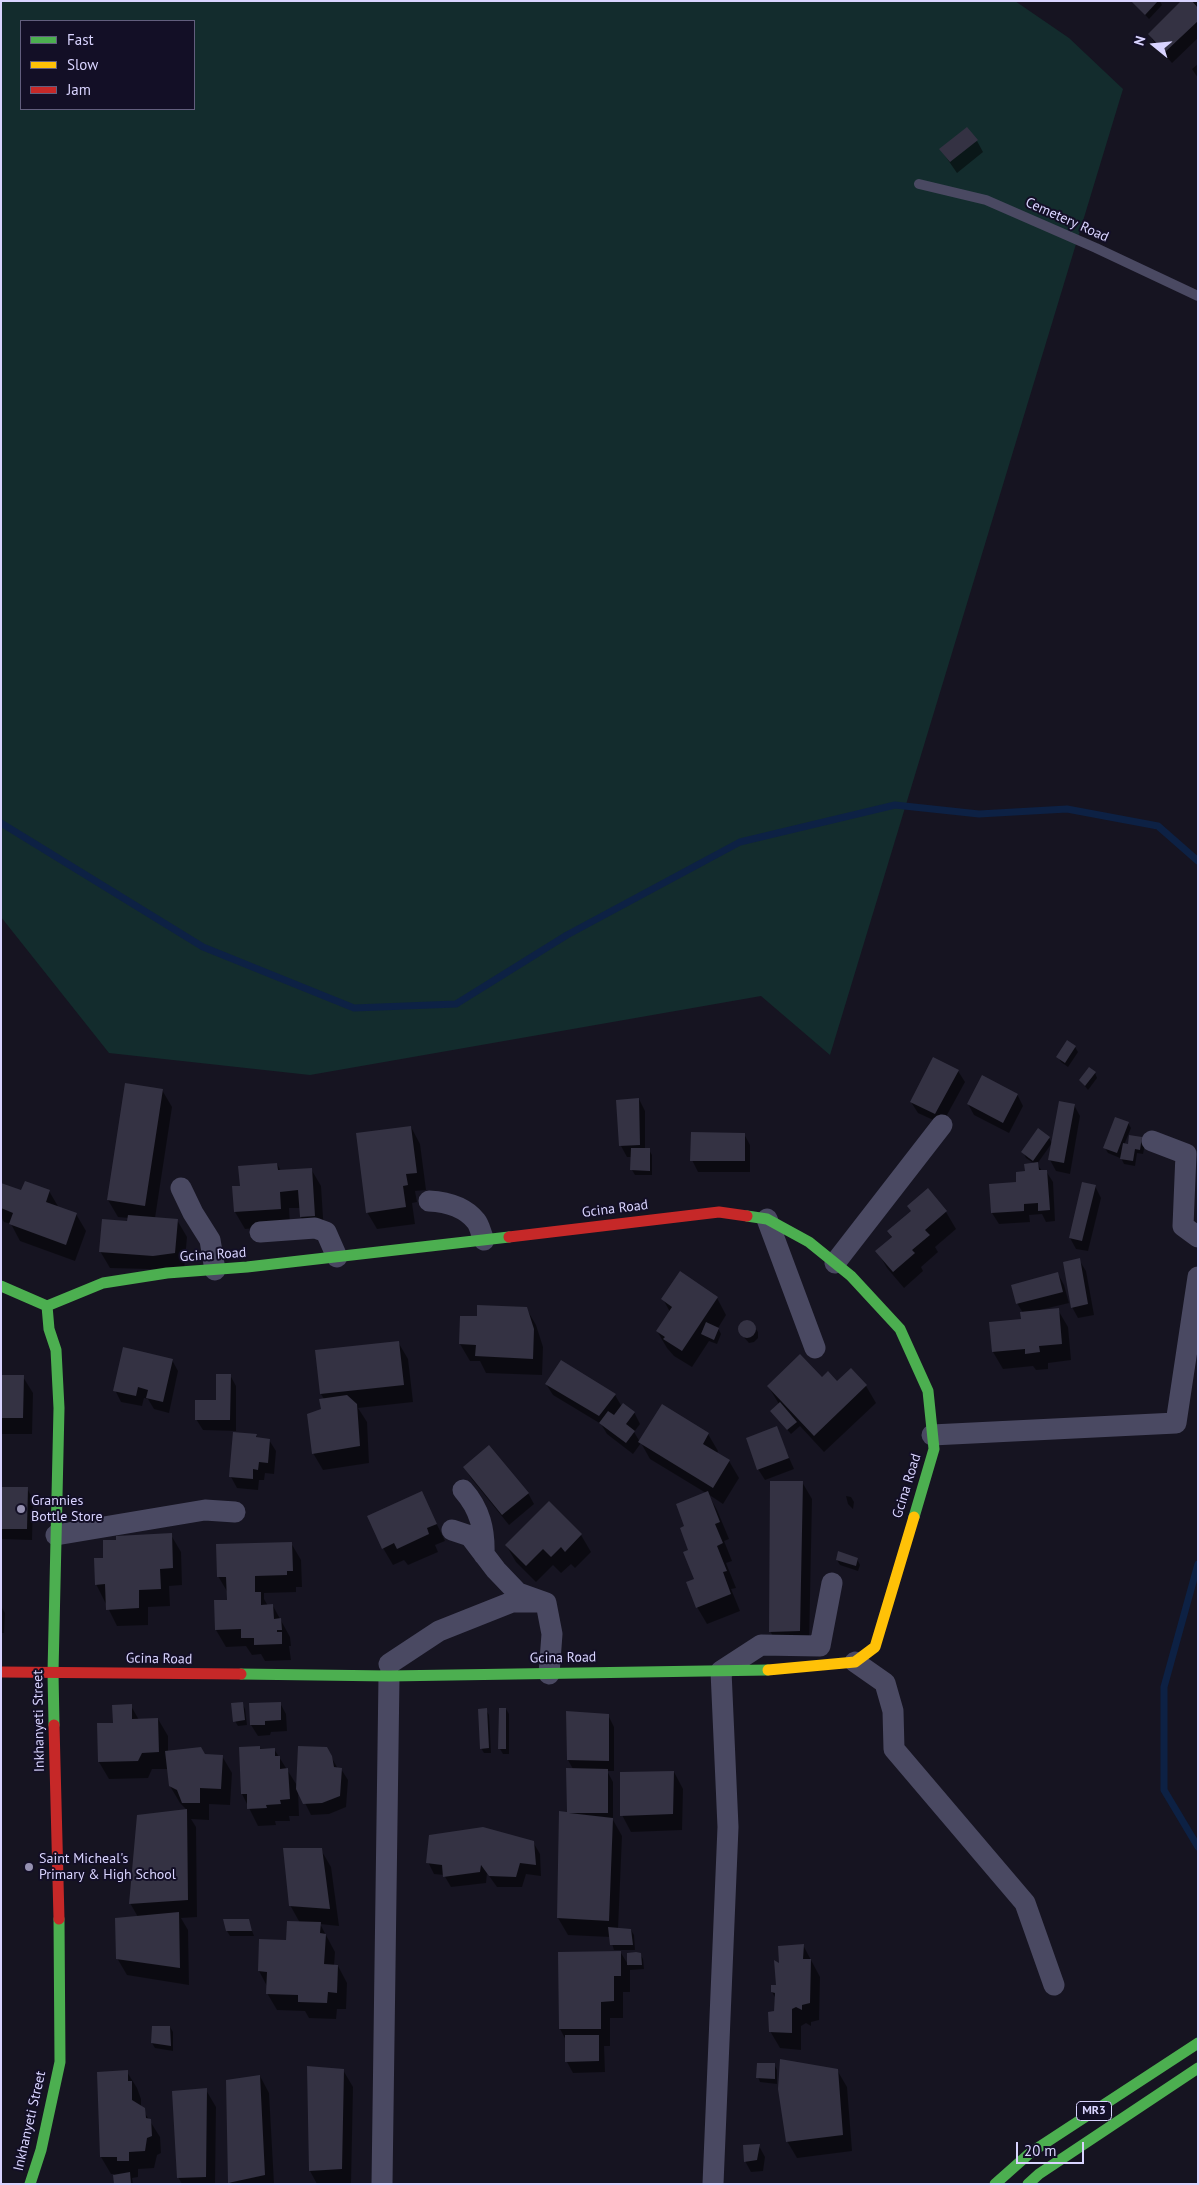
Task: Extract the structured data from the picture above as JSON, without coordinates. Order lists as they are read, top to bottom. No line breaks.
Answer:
{"streets":{"main road":["Gcina Road","Inkhanyeti Street","MR3"],"lane":["Cemetery Road"]},"crossings":[["Gcina Road","Inkhanyeti Street"]],"places":["Grannies Bottle Store","Saint Micheal's Primary & High School"],"legend":["Fast","Slow","Jam"],"scale_bar":"20 m","north":"left"}
